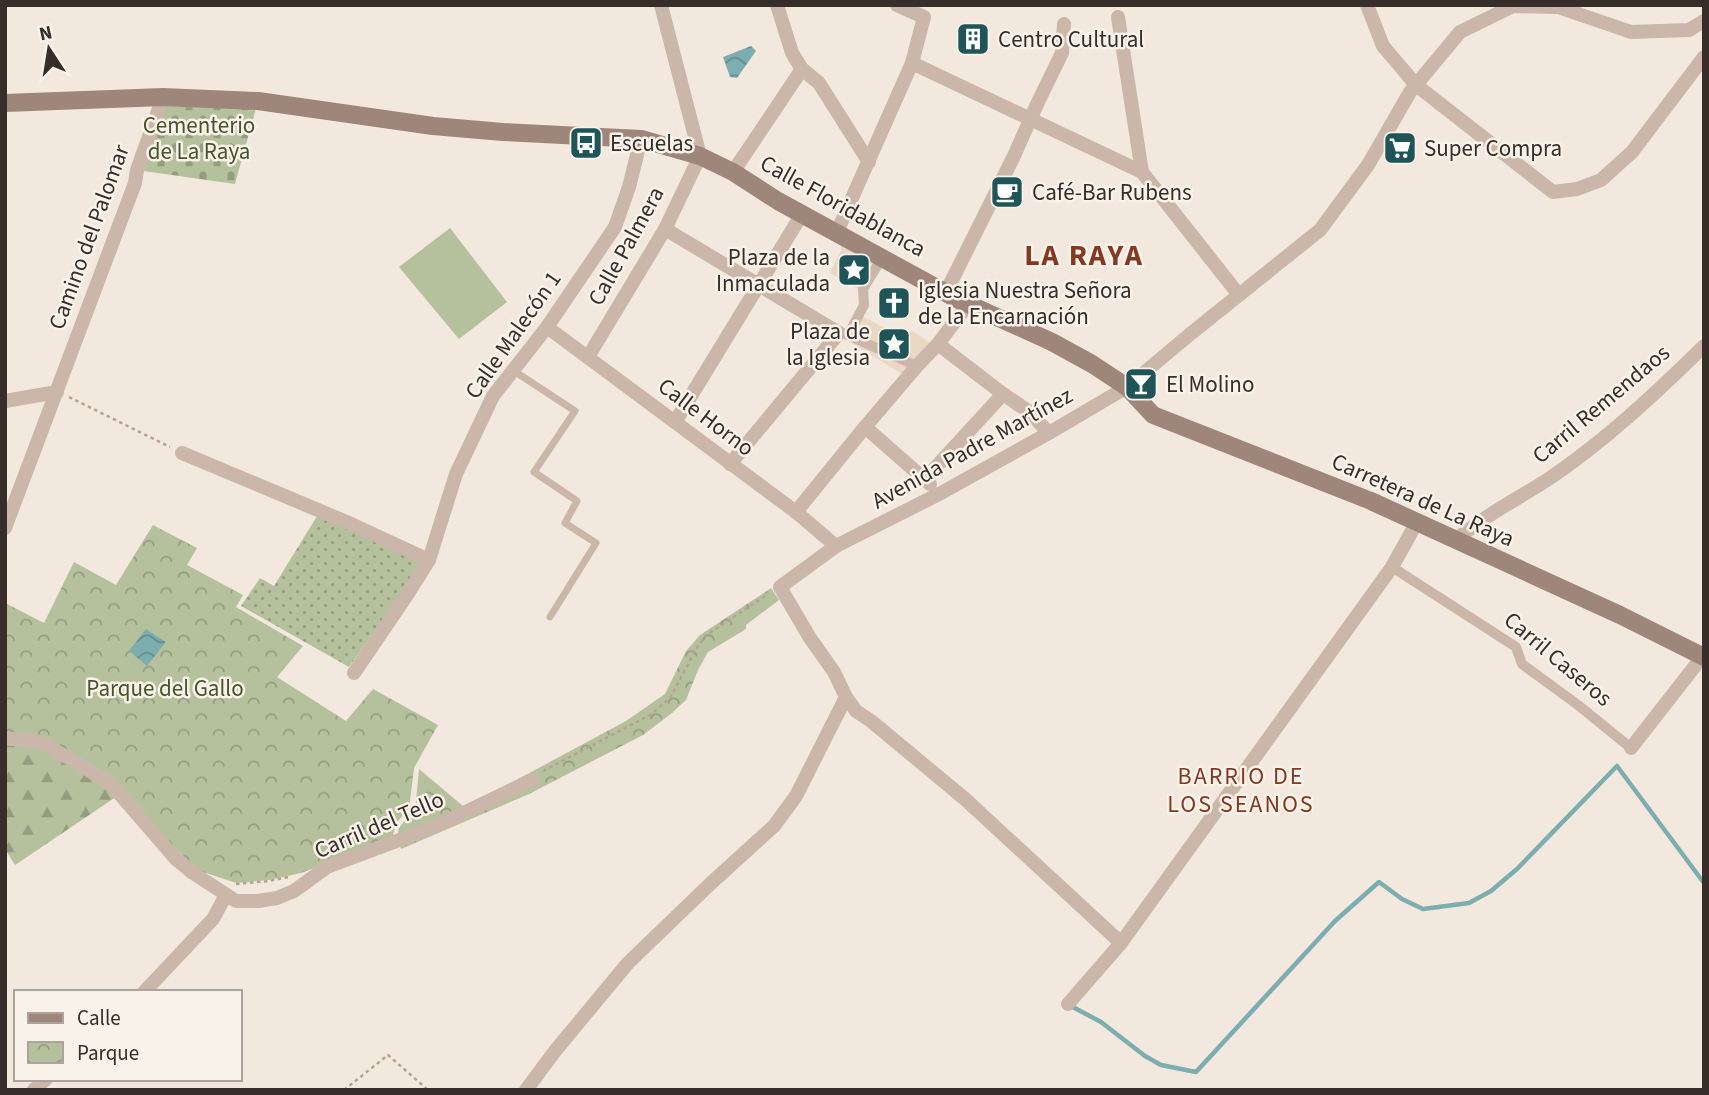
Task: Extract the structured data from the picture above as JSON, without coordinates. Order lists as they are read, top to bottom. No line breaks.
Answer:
{"streets":{"main road":["Calle Floridablanca","Carretera de La Raya"],"street":["Camino del Palomar","Calle Palmera","Calle Malecón 1","Carril Remendaos","Calle Horno","Avenida Padre Martínez","Carril Caseros","Carril del Tello"]},"crossings":[["Calle Floridablanca","Camino del Palomar"],["Calle Floridablanca","Calle Palmera"],["Calle Floridablanca","Calle Malecón 1"],["Calle Floridablanca","Avenida Padre Martínez"],["Calle Floridablanca","Carretera de La Raya"],["Calle Palmera","Calle Horno"],["Calle Malecón 1","Calle Horno"],["Carril Remendaos","Carretera de La Raya"],["Calle Horno","Avenida Padre Martínez"],["Avenida Padre Martínez","Carretera de La Raya"],["Carretera de La Raya","Carril Caseros"]],"districts":["LA RAYA","BARRIO DE LOS SEANOS"],"parks":["Cementerio de La Raya","Parque del Gallo"],"places":{"building":["Centro Cultural"],"bus stop":["Escuelas"],"supermarket":["Super Compra"],"cafe":["Café-Bar Rubens"],"place":["Plaza de la Inmaculada","Plaza de la Iglesia"],"church":["Iglesia Nuestra Señora de la Encarnación"],"bar":["El Molino"]},"legend":["Calle","Parque"],"north":"top"}
